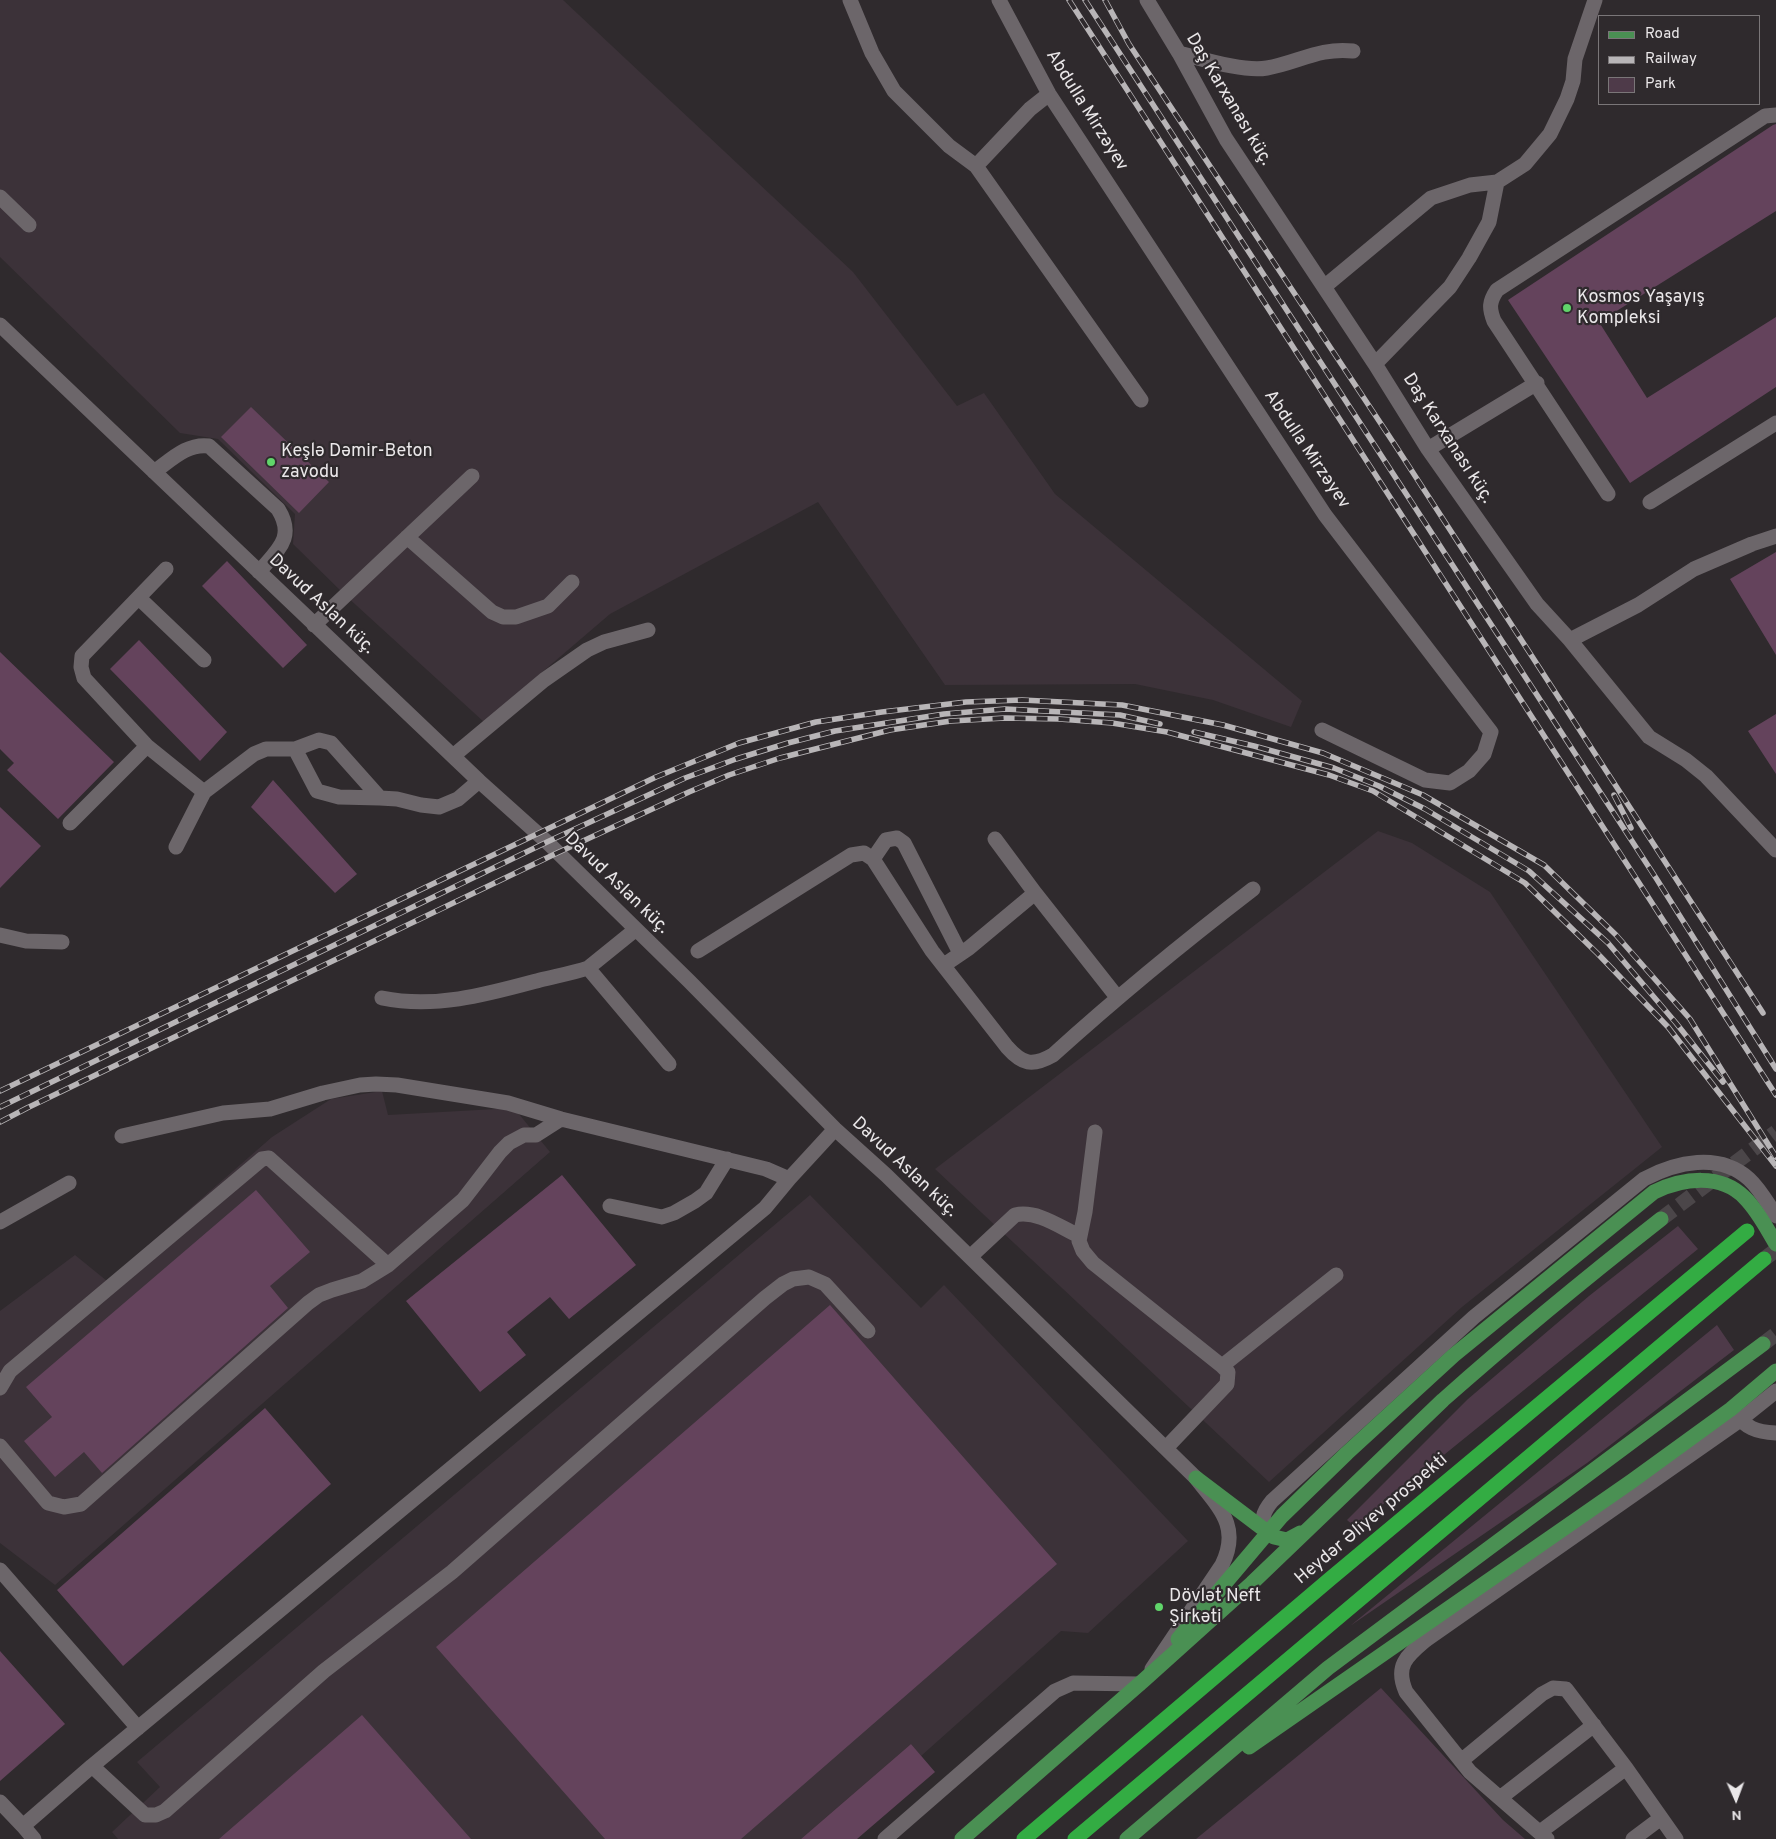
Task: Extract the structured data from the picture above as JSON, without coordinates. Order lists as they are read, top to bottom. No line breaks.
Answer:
{"streets":{"highway":["Heydər Əliyev prospekti"],"street":["Daş Karxanası küç.","Abdulla Mirzəyev","Davud Aslan küç."]},"places":["Kosmos Yaşayış Kompleksi","Keşlə Dəmir-Beton zavodu","Dövlət Neft Şirkəti"],"legend":["Road","Railway","Park"],"north":"bottom"}
